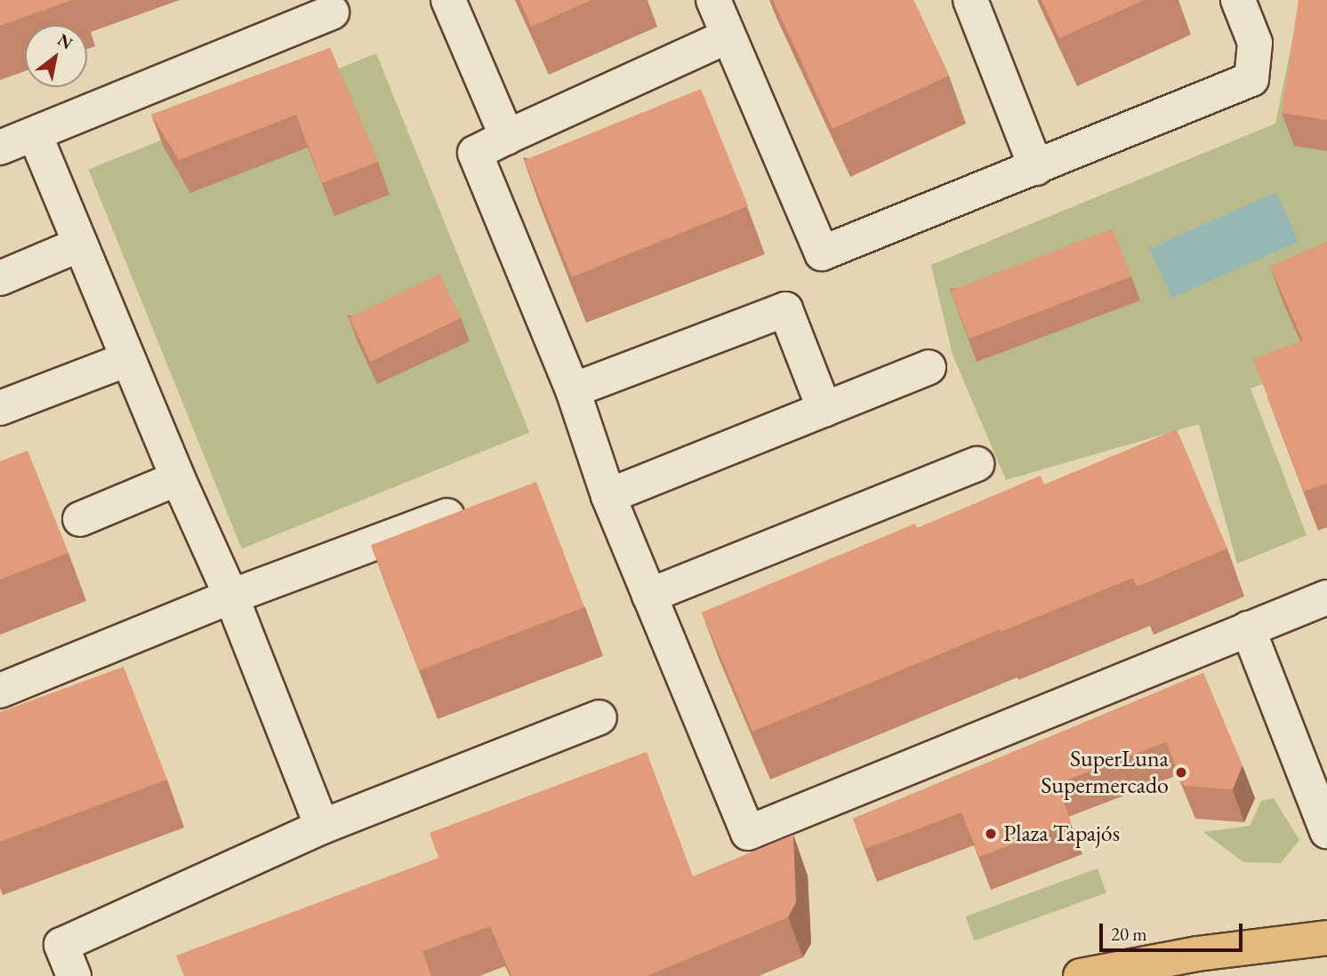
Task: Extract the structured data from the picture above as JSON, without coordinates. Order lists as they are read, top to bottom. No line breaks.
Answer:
{"places":["SuperLuna Supermercado","Plaza Tapajós"],"scale_bar":"20 m","north":"top right"}
